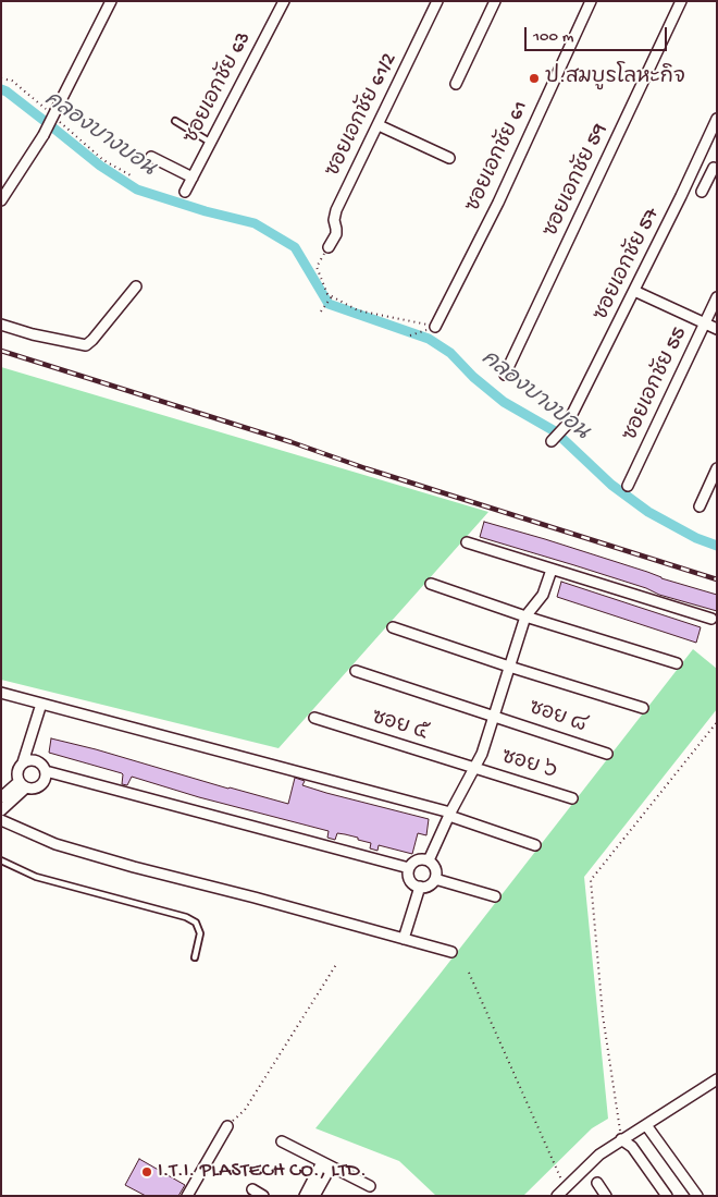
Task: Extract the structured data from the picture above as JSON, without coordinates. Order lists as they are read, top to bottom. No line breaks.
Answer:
{"streets":{"street":["ซอยเอกชัย 63","ซอยเอกชัย 61/2","ซอยเอกชัย 61","ซอยเอกชัย 59","ซอยเอกชัย 57","ซอยเอกชัย 55","ซอย ๘","ซอย ๕","ซอย ๖"]},"crossings":[["ซอย ๕","ซอย ๖"]],"water":["คลองบางบอน"],"places":["ป.สมบูรโลหะกิจ","I.T.I. PLASTECH CO., LTD."],"scale_bar":"100 m"}
